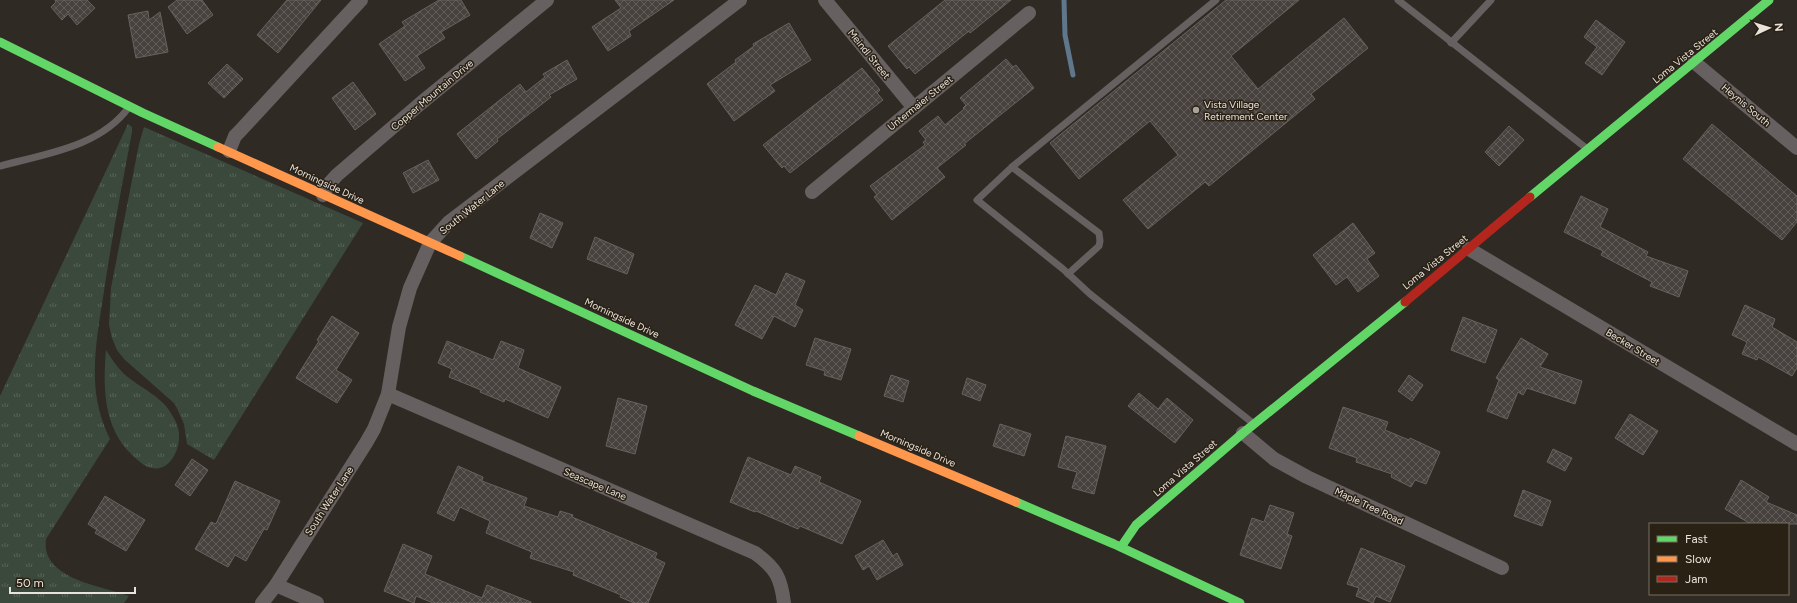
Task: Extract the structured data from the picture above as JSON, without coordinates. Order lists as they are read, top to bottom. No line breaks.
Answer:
{"streets":{"street":["Meindl Street","Loma Vista Street","Copper Mountain Drive","Untermaier Street","Heynis South","Morningside Drive","South Water Lane","Becker Street","Seascape Lane","Maple Tree Road"]},"crossings":[["Meindl Street","Untermaier Street"],["Loma Vista Street","Heynis South"],["Loma Vista Street","Morningside Drive"],["Loma Vista Street","Becker Street"],["Loma Vista Street","Maple Tree Road"],["Copper Mountain Drive","Morningside Drive"],["Morningside Drive","South Water Lane"],["South Water Lane","Seascape Lane"]],"places":["Vista Village Retirement Center"],"legend":["Fast","Slow","Jam"],"scale_bar":"50 m","north":"right"}
